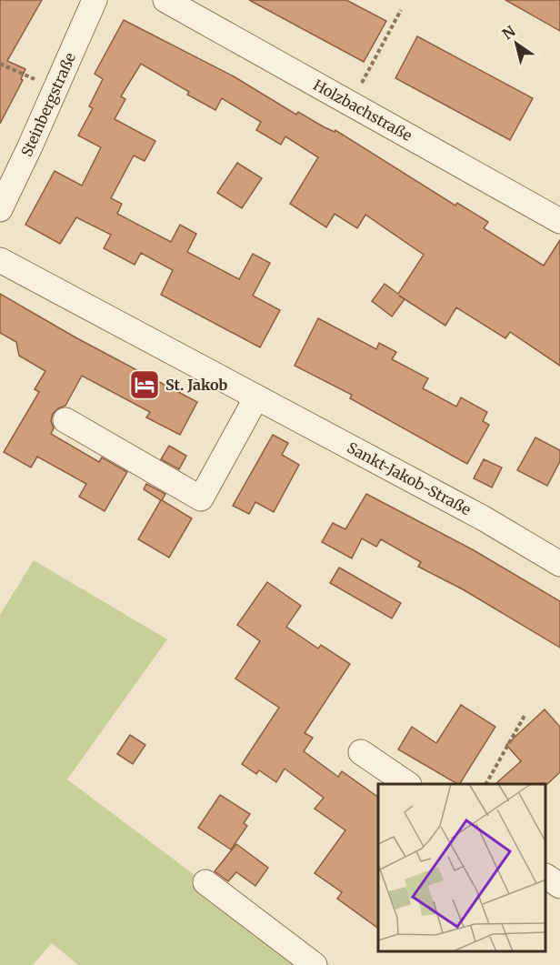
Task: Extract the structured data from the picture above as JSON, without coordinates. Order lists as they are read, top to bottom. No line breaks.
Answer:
{"streets":{"street":["Steinbergstraße","Holzbachstraße","Sankt-Jakob-Straße"]},"places":{"hotel":["St. Jakob"]},"north":"top left"}
